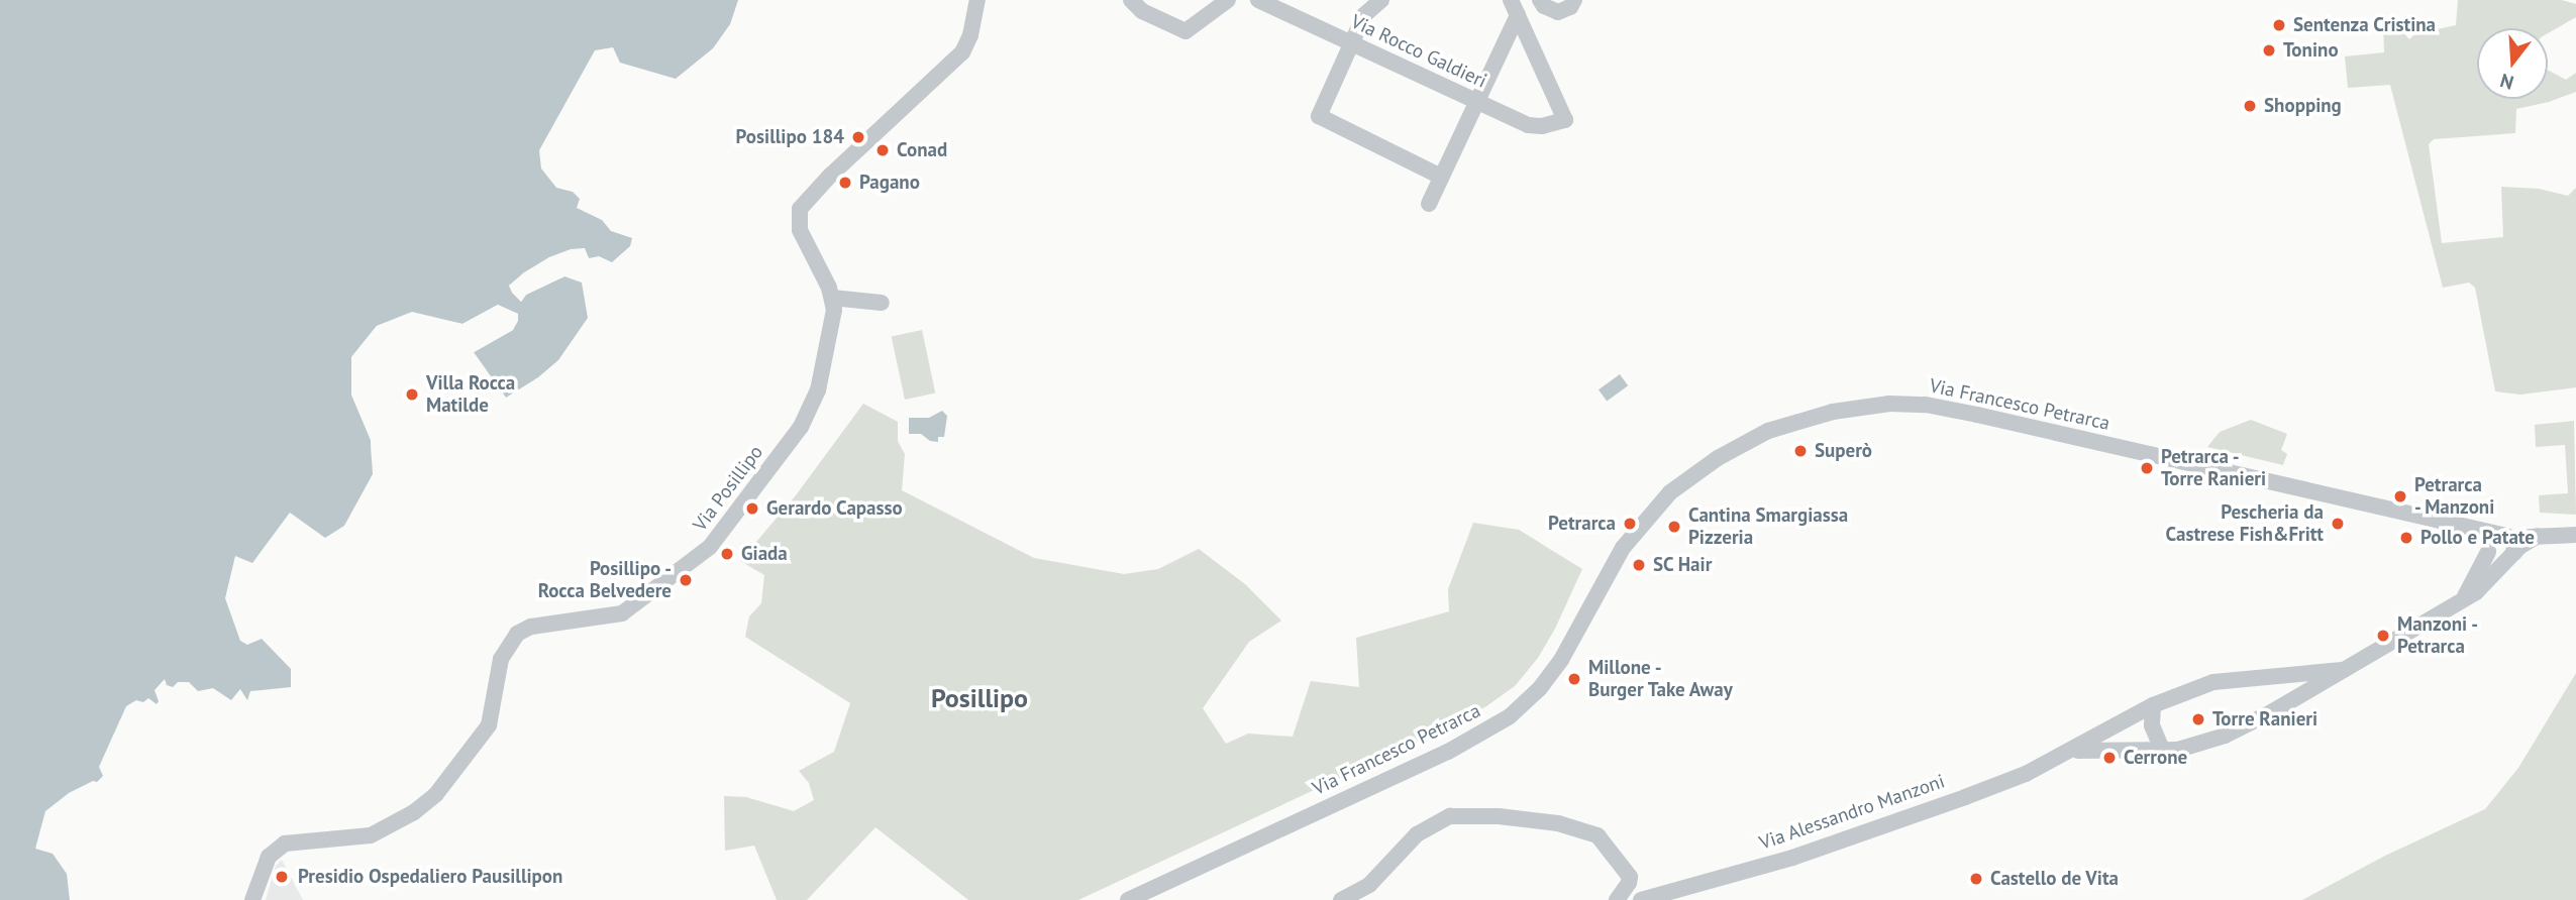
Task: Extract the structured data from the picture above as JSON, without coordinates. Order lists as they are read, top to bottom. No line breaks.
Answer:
{"streets":{"street":["Via Rocco Galdieri","Via Francesco Petrarca","Via Posillipo","Via Alessandro Manzoni"]},"crossings":[["Via Francesco Petrarca","Via Alessandro Manzoni"]],"districts":["Posillipo"],"places":["Sentenza Cristina","Tonino","Shopping","Posillipo 184","Conad","Pagano","Villa Rocca Matilde","Superò","Petrarca - Torre Ranieri","Petrarca - Manzoni","Gerardo Capasso","Petrarca","Pescheria da Castrese Fish&Fritt","Cantina Smargiassa Pizzeria","Pollo e Patate","Giada","SC Hair","Posillipo - Rocca Belvedere","Manzoni - Petrarca","Millone - Burger Take Away","Torre Ranieri","Cerrone","Presidio Ospedaliero Pausillipon","Castello de Vita"],"north":"bottom"}
